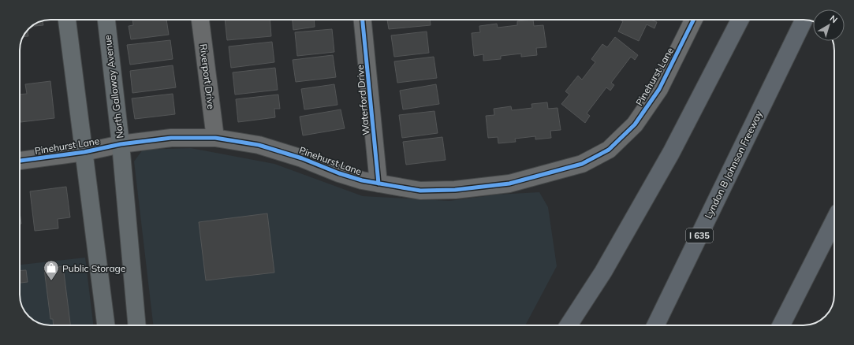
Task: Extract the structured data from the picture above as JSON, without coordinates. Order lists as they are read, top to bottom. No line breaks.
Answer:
{"streets":{"highway":["Lyndon B Johnson Freeway","I 635"],"main road":["North Galloway Avenue"],"street":["Riverport Drive","Pinehurst Lane","Waterford Drive"]},"crossings":[["Riverport Drive","Pinehurst Lane"],["Pinehurst Lane","North Galloway Avenue"],["Pinehurst Lane","Waterford Drive"]],"places":{"shop":["Public Storage"]},"north":"top right"}
